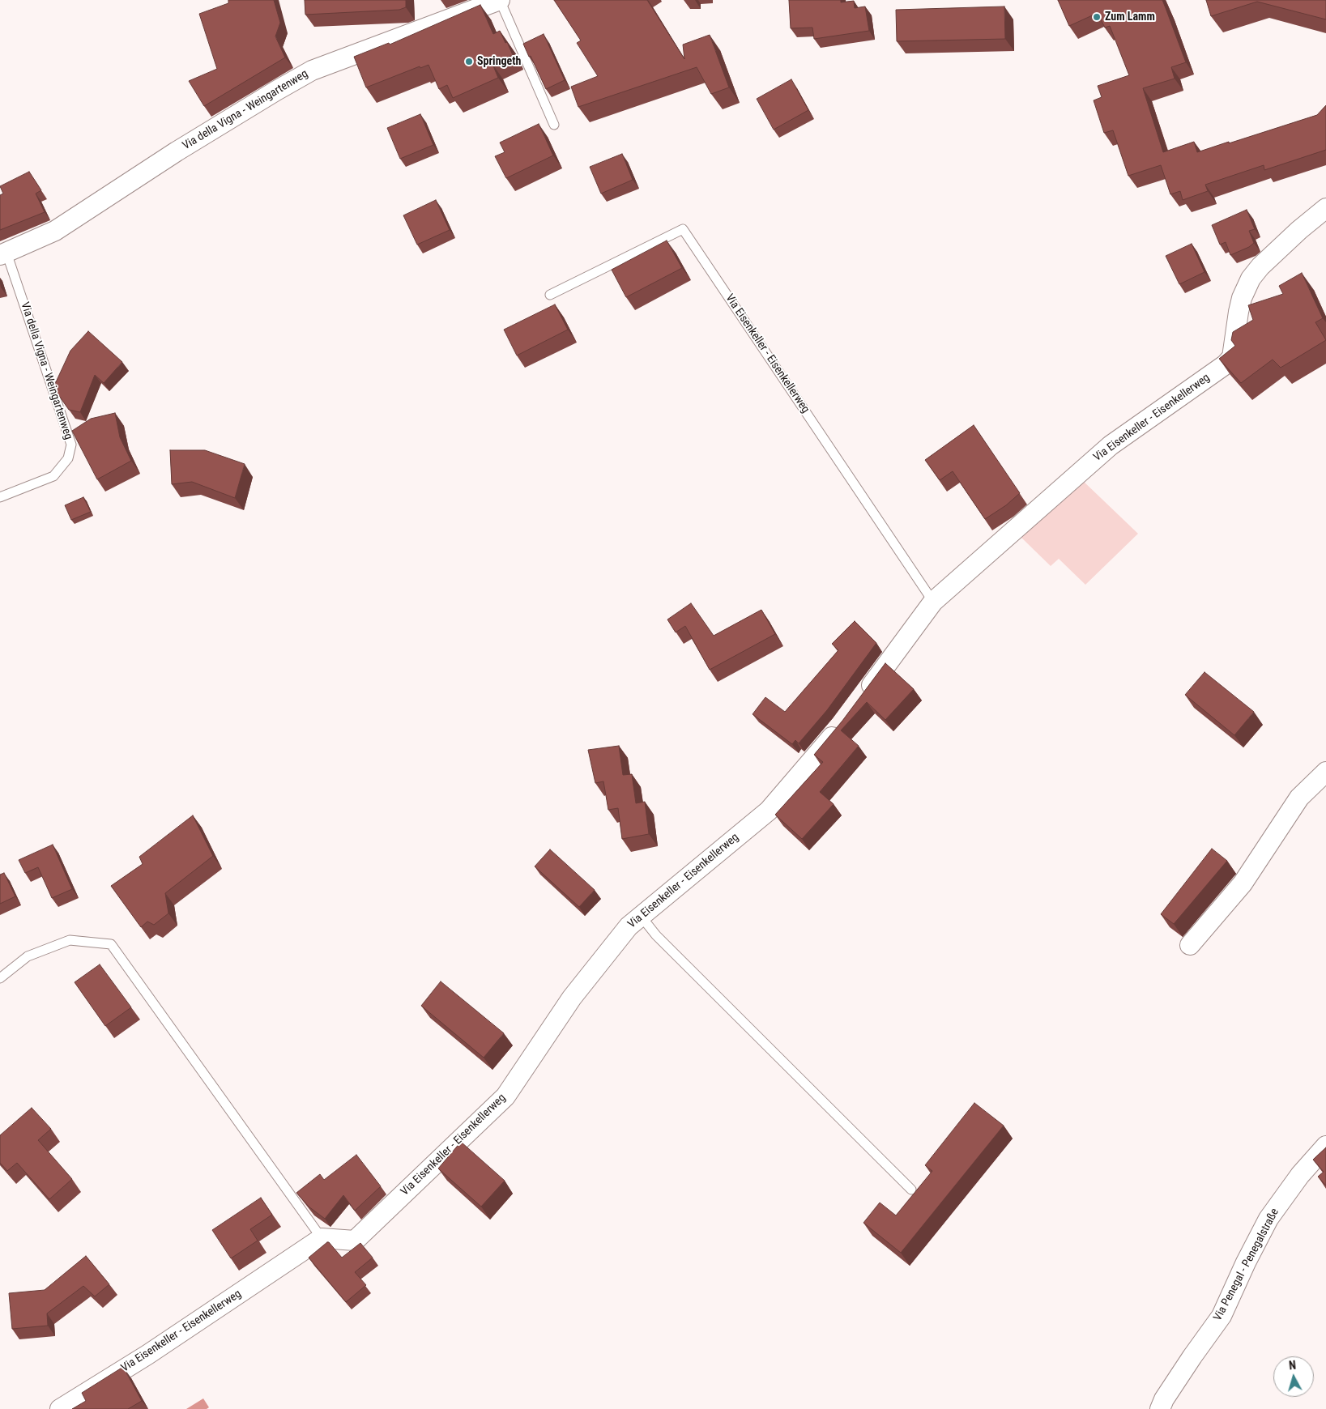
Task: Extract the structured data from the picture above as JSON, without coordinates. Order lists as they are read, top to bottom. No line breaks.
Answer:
{"streets":{"street":["Via della Vigna - Weingartenweg","Via Eisenkeller - Eisenkellerweg","Via Penegal - Penegalstraße"]},"places":["Zum Lamm","Springeth"],"north":"top"}
